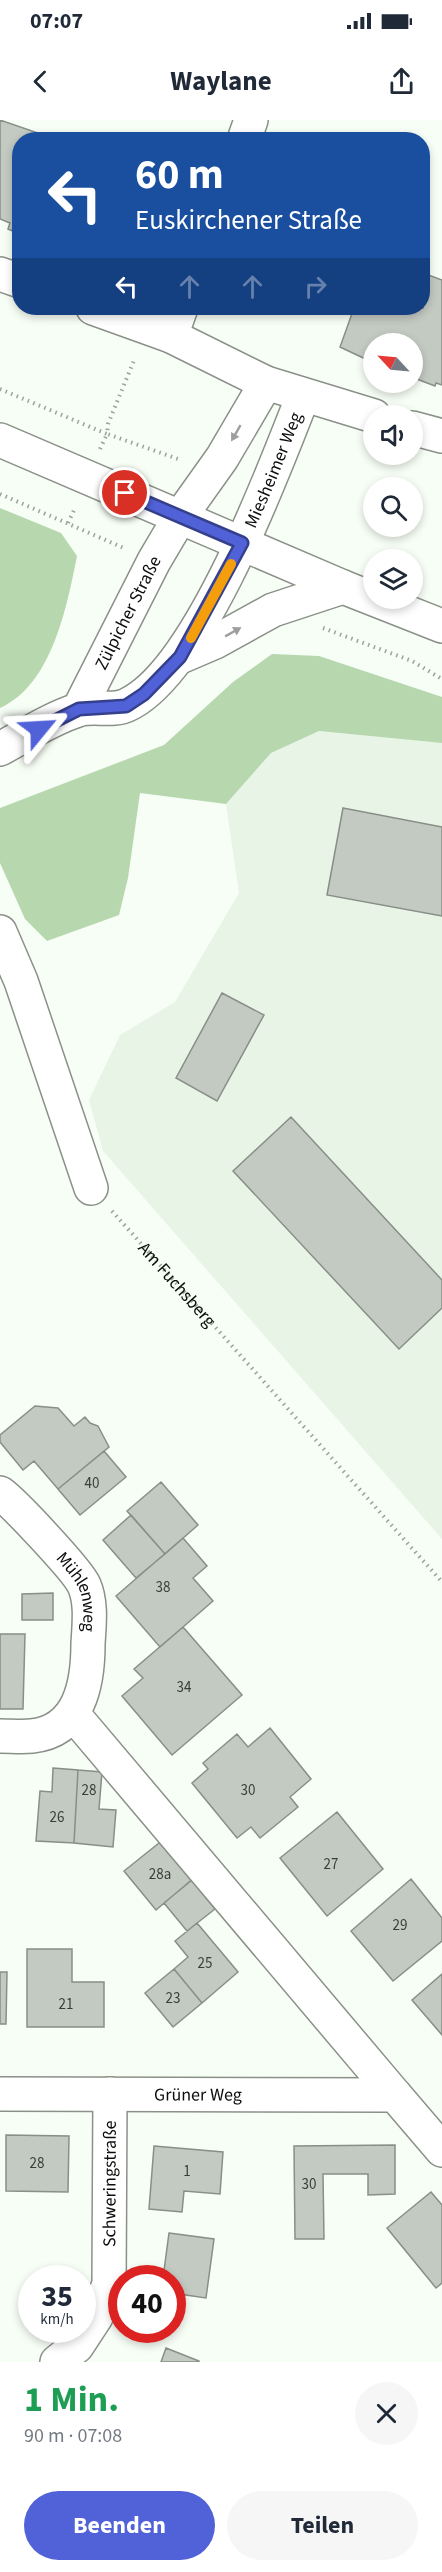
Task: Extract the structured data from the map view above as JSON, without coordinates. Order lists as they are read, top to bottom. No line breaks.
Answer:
{"streets":{"street":["Miesheimer Weg","Zülpicher Straße","Mühlenweg","Grüner Weg","Schweringstraße"],"path":["Am Fuchsberg"]},"crossings":[["Grüner Weg","Schweringstraße"]],"house_numbers":["40","38","34","28","30","26","27","28a","29","25","23","21","28","1","30"],"north":"top left","page":{"status":"07:07","header":"Waylane","turn":["60 m","Euskirchener Straße"],"speed":"35 km/h","limit":"40","heading":["1 Min.","90 m · 07:08"],"buttons":["Beenden","Teilen"]}}
